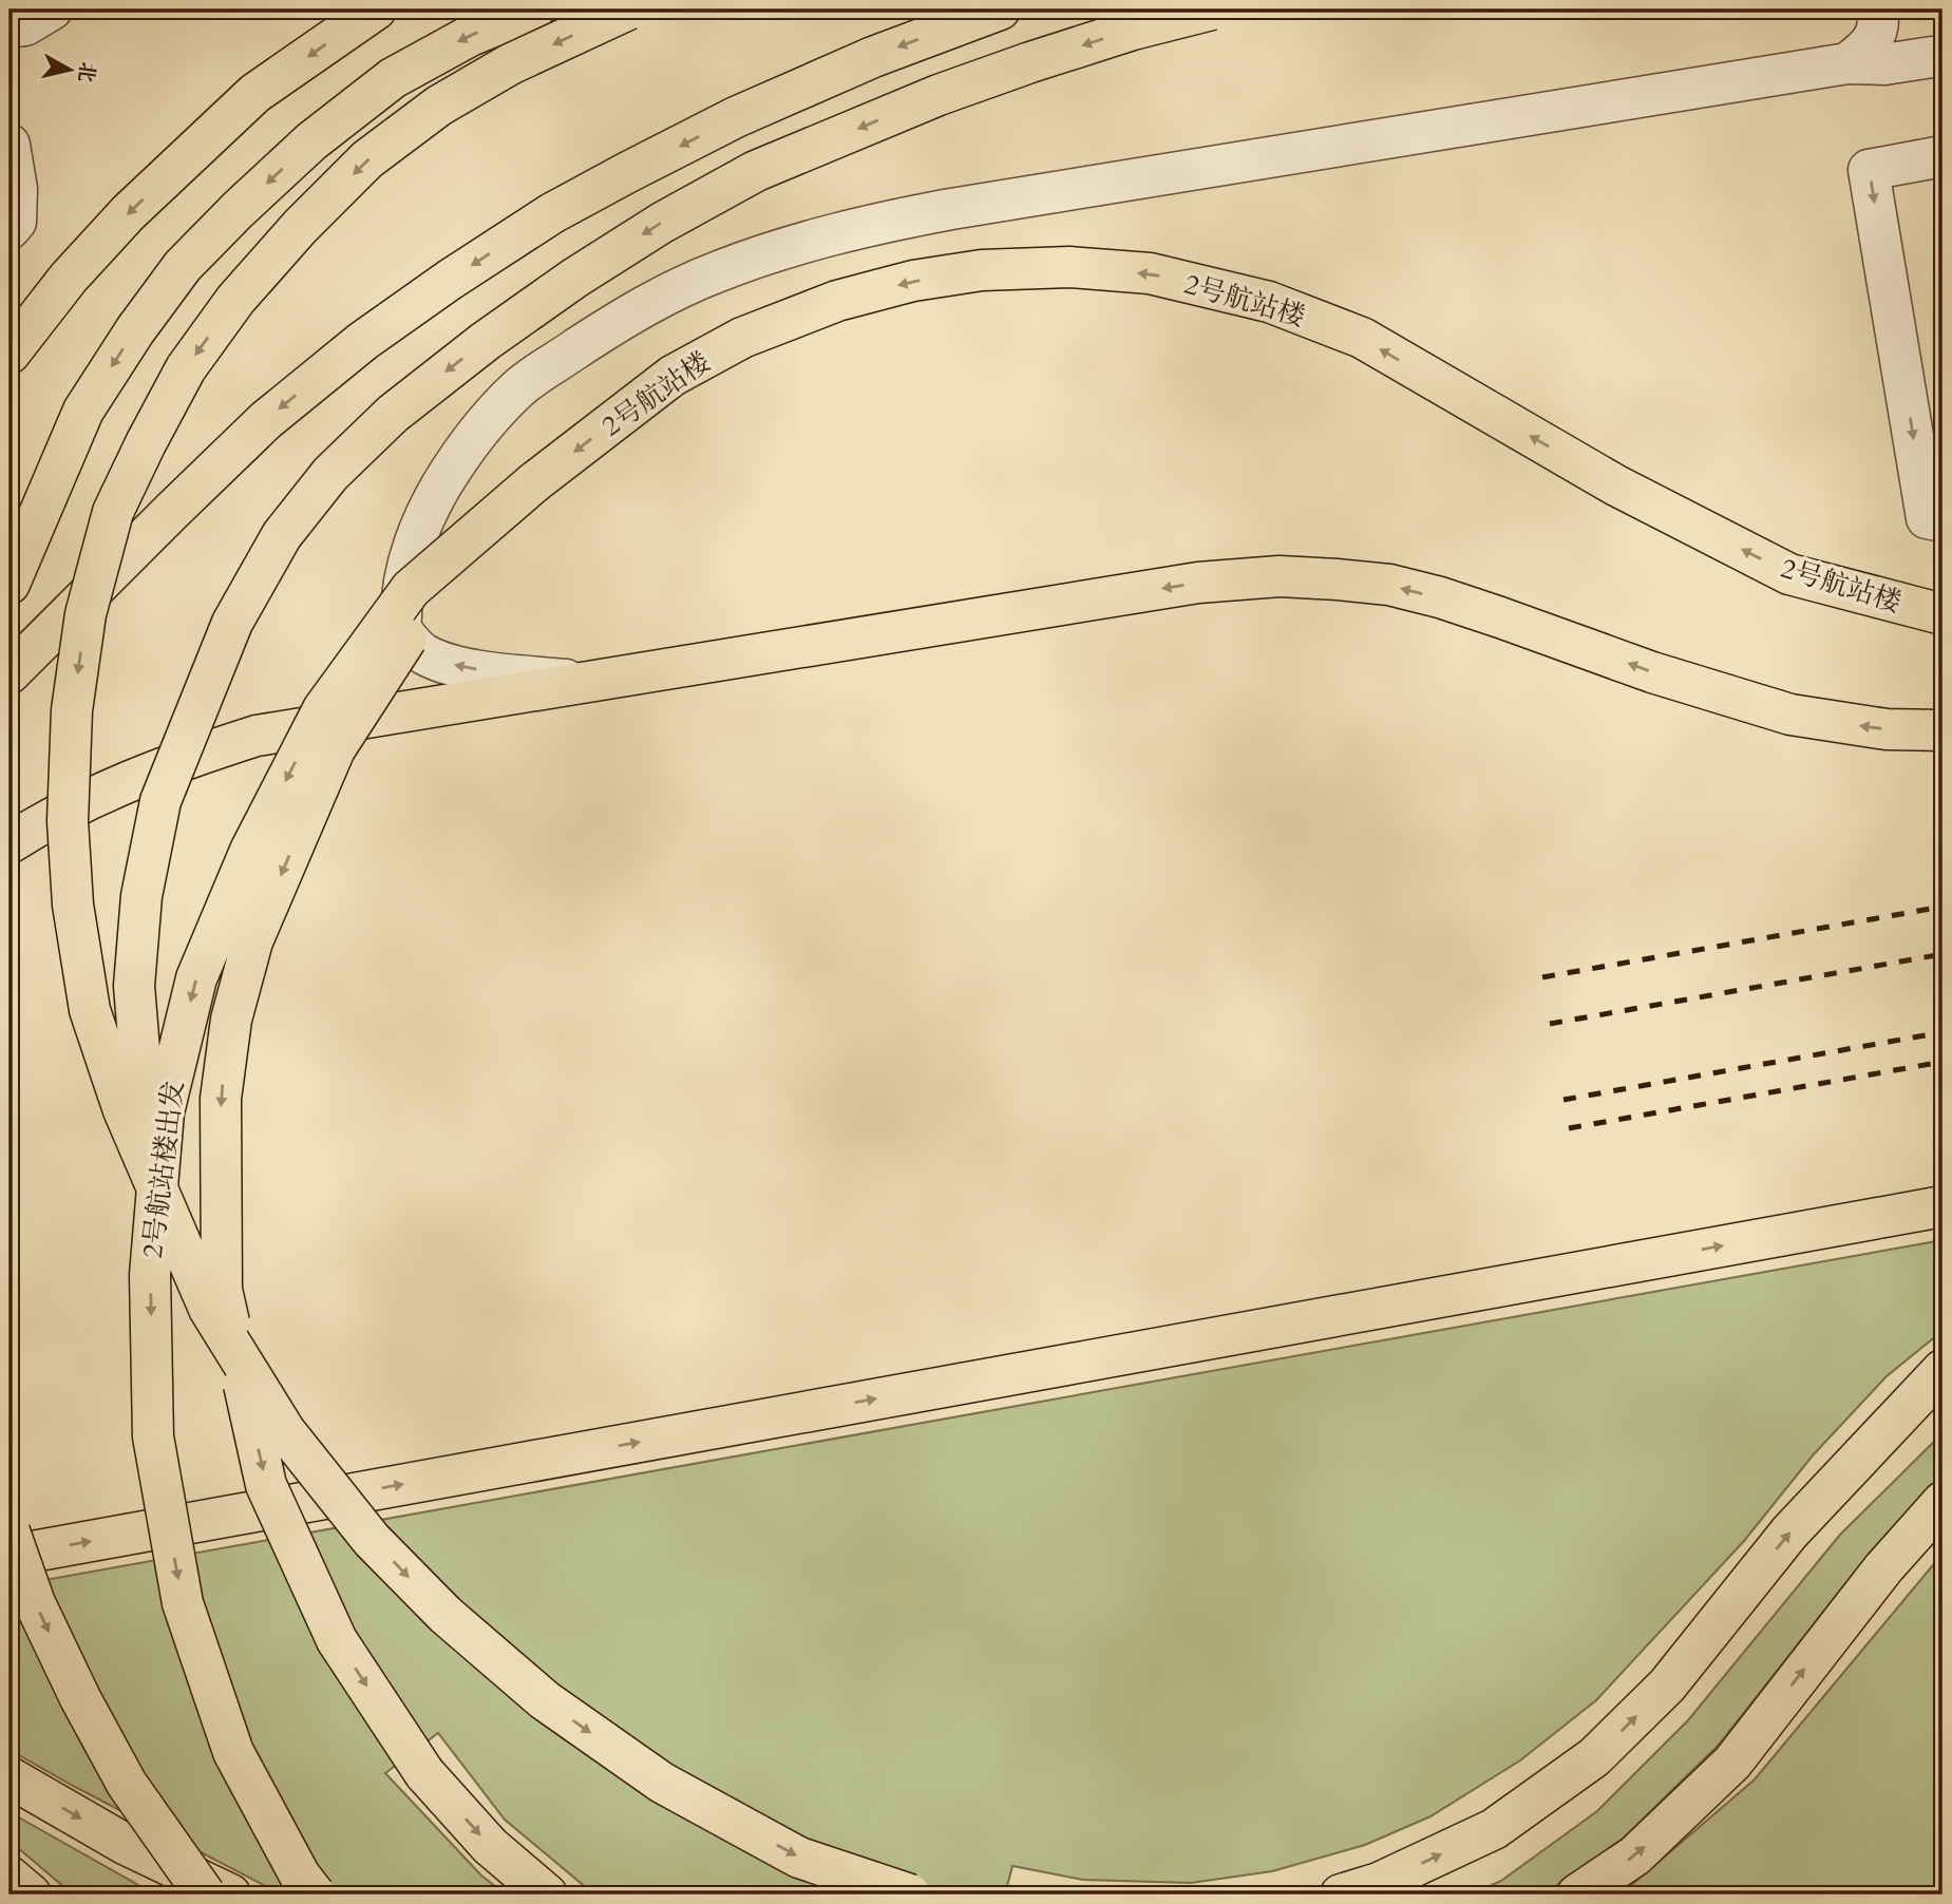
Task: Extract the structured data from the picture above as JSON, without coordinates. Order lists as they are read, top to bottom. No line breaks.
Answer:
{"streets":{"main road":["2号航站楼","2号航站楼出发"]},"crossings":[["2号航站楼","2号航站楼出发"]],"one_way":["2号航站楼出发"],"north":"right"}
